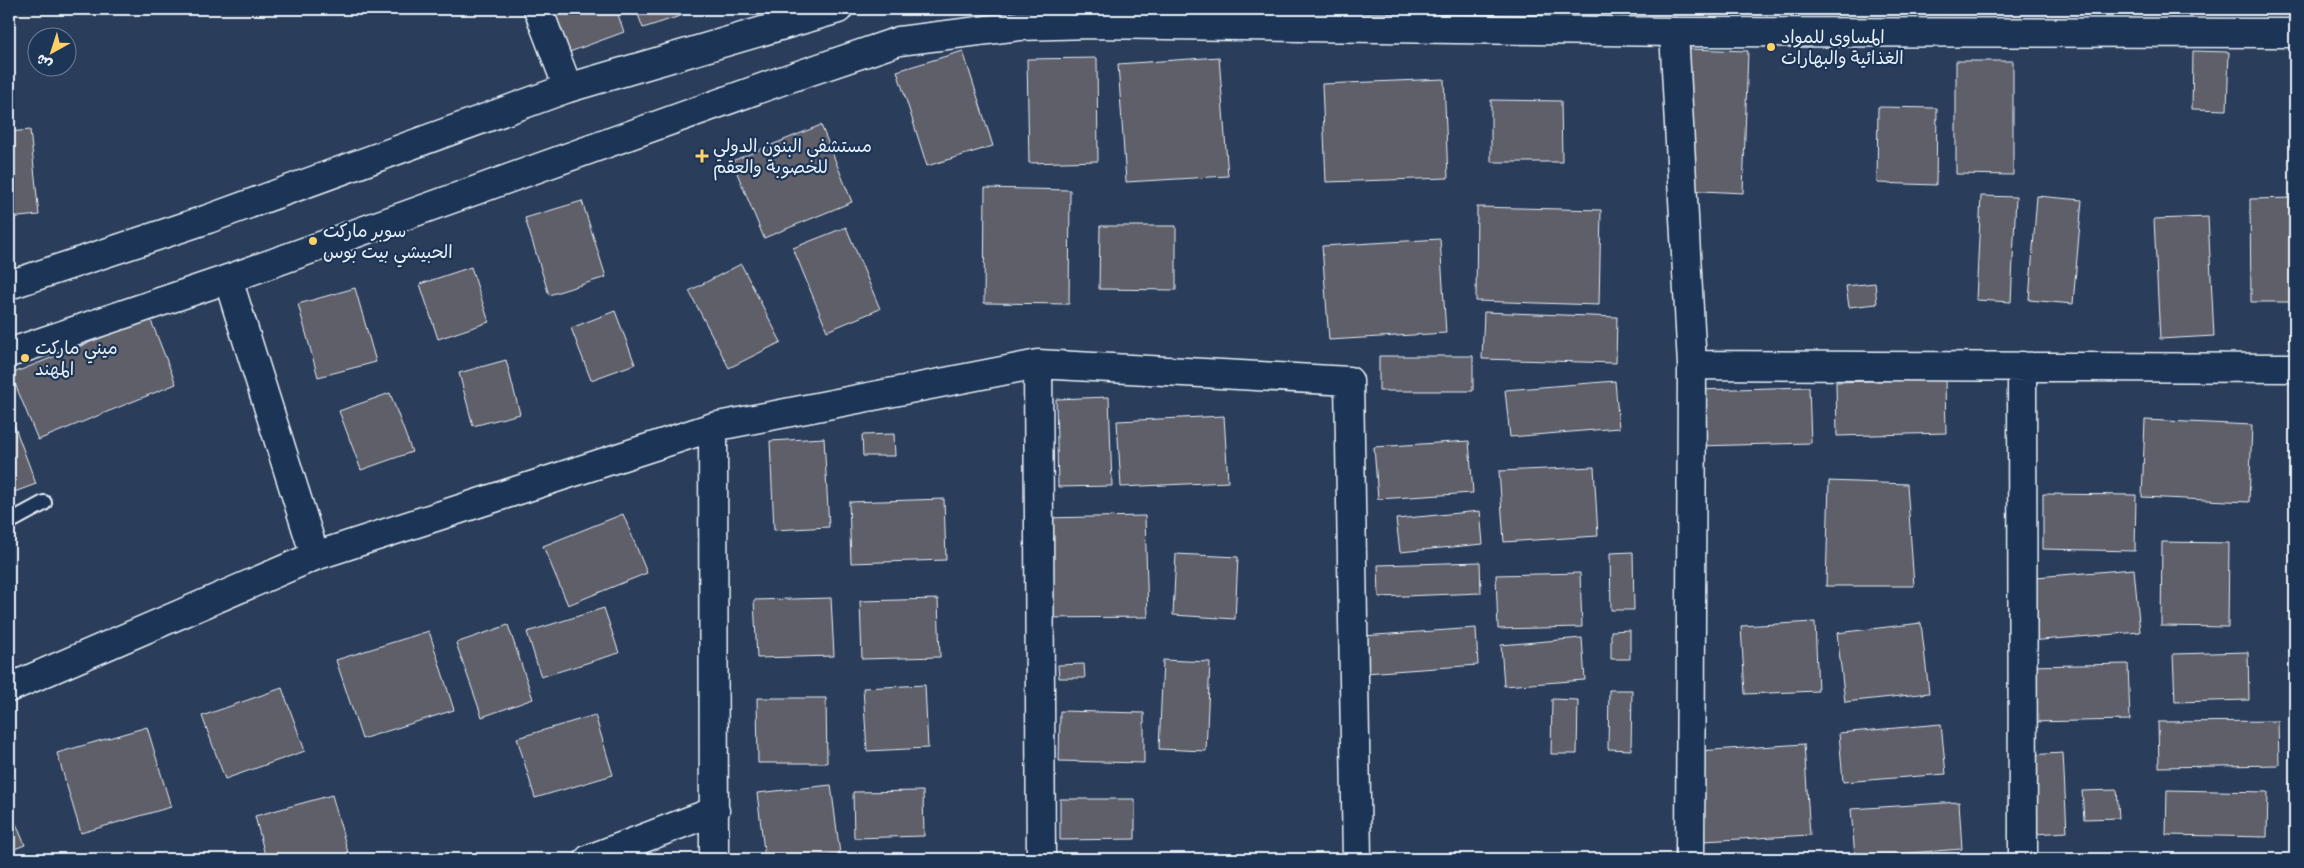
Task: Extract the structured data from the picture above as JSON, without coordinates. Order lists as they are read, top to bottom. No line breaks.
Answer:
{"places":{"other":["المساوى للمواد الغذائية والبهارات","سوبر ماركت الحبيشي بيت بوس","ميني ماركت المهند"],"health":["مستشفى البنون الدولي للخصوبة والعقم"]},"north":"bottom left"}
